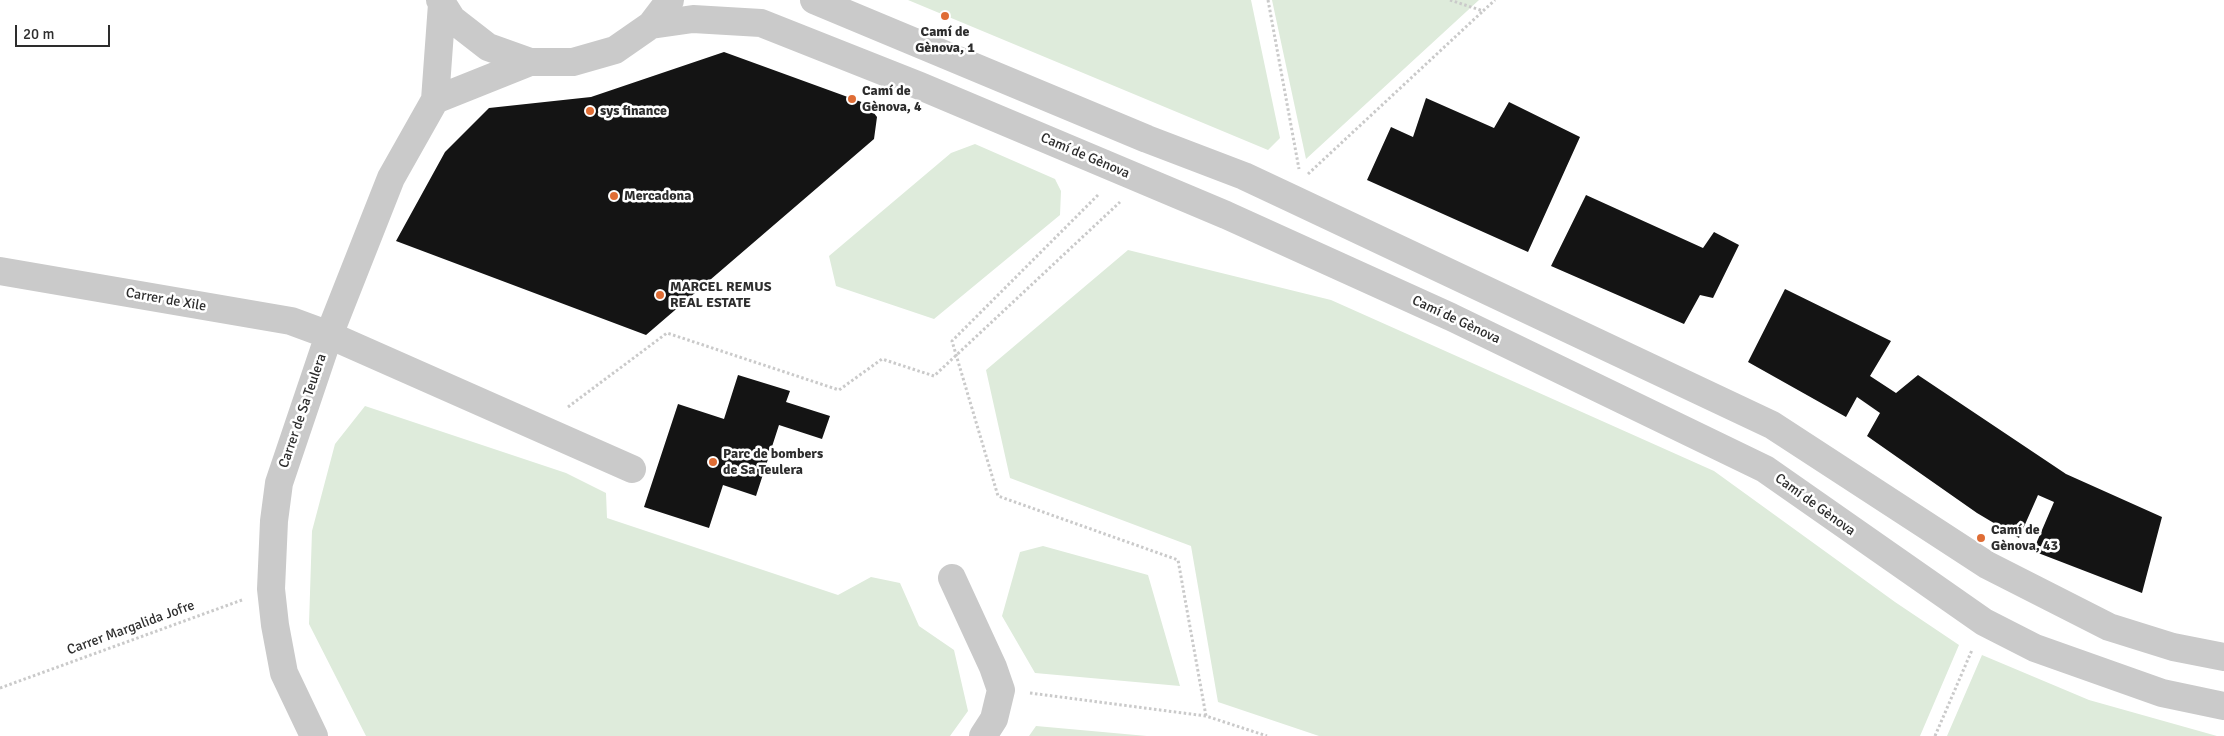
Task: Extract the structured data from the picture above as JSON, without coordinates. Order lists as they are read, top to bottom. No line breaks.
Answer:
{"streets":{"street":["Camí de Gènova","Carrer de Xile","Carrer de Sa Teulera"],"path":["Carrer Margalida Jofre"]},"crossings":[["Carrer de Xile","Carrer de Sa Teulera"],["Carrer de Sa Teulera","Carrer Margalida Jofre"]],"places":["Camí de Gènova, 1","Camí de Gènova, 4","sys finance","Mercadona","MARCEL REMUS REAL ESTATE","Parc de bombers de Sa Teulera","Camí de Gènova, 43"],"scale_bar":"20 m"}
